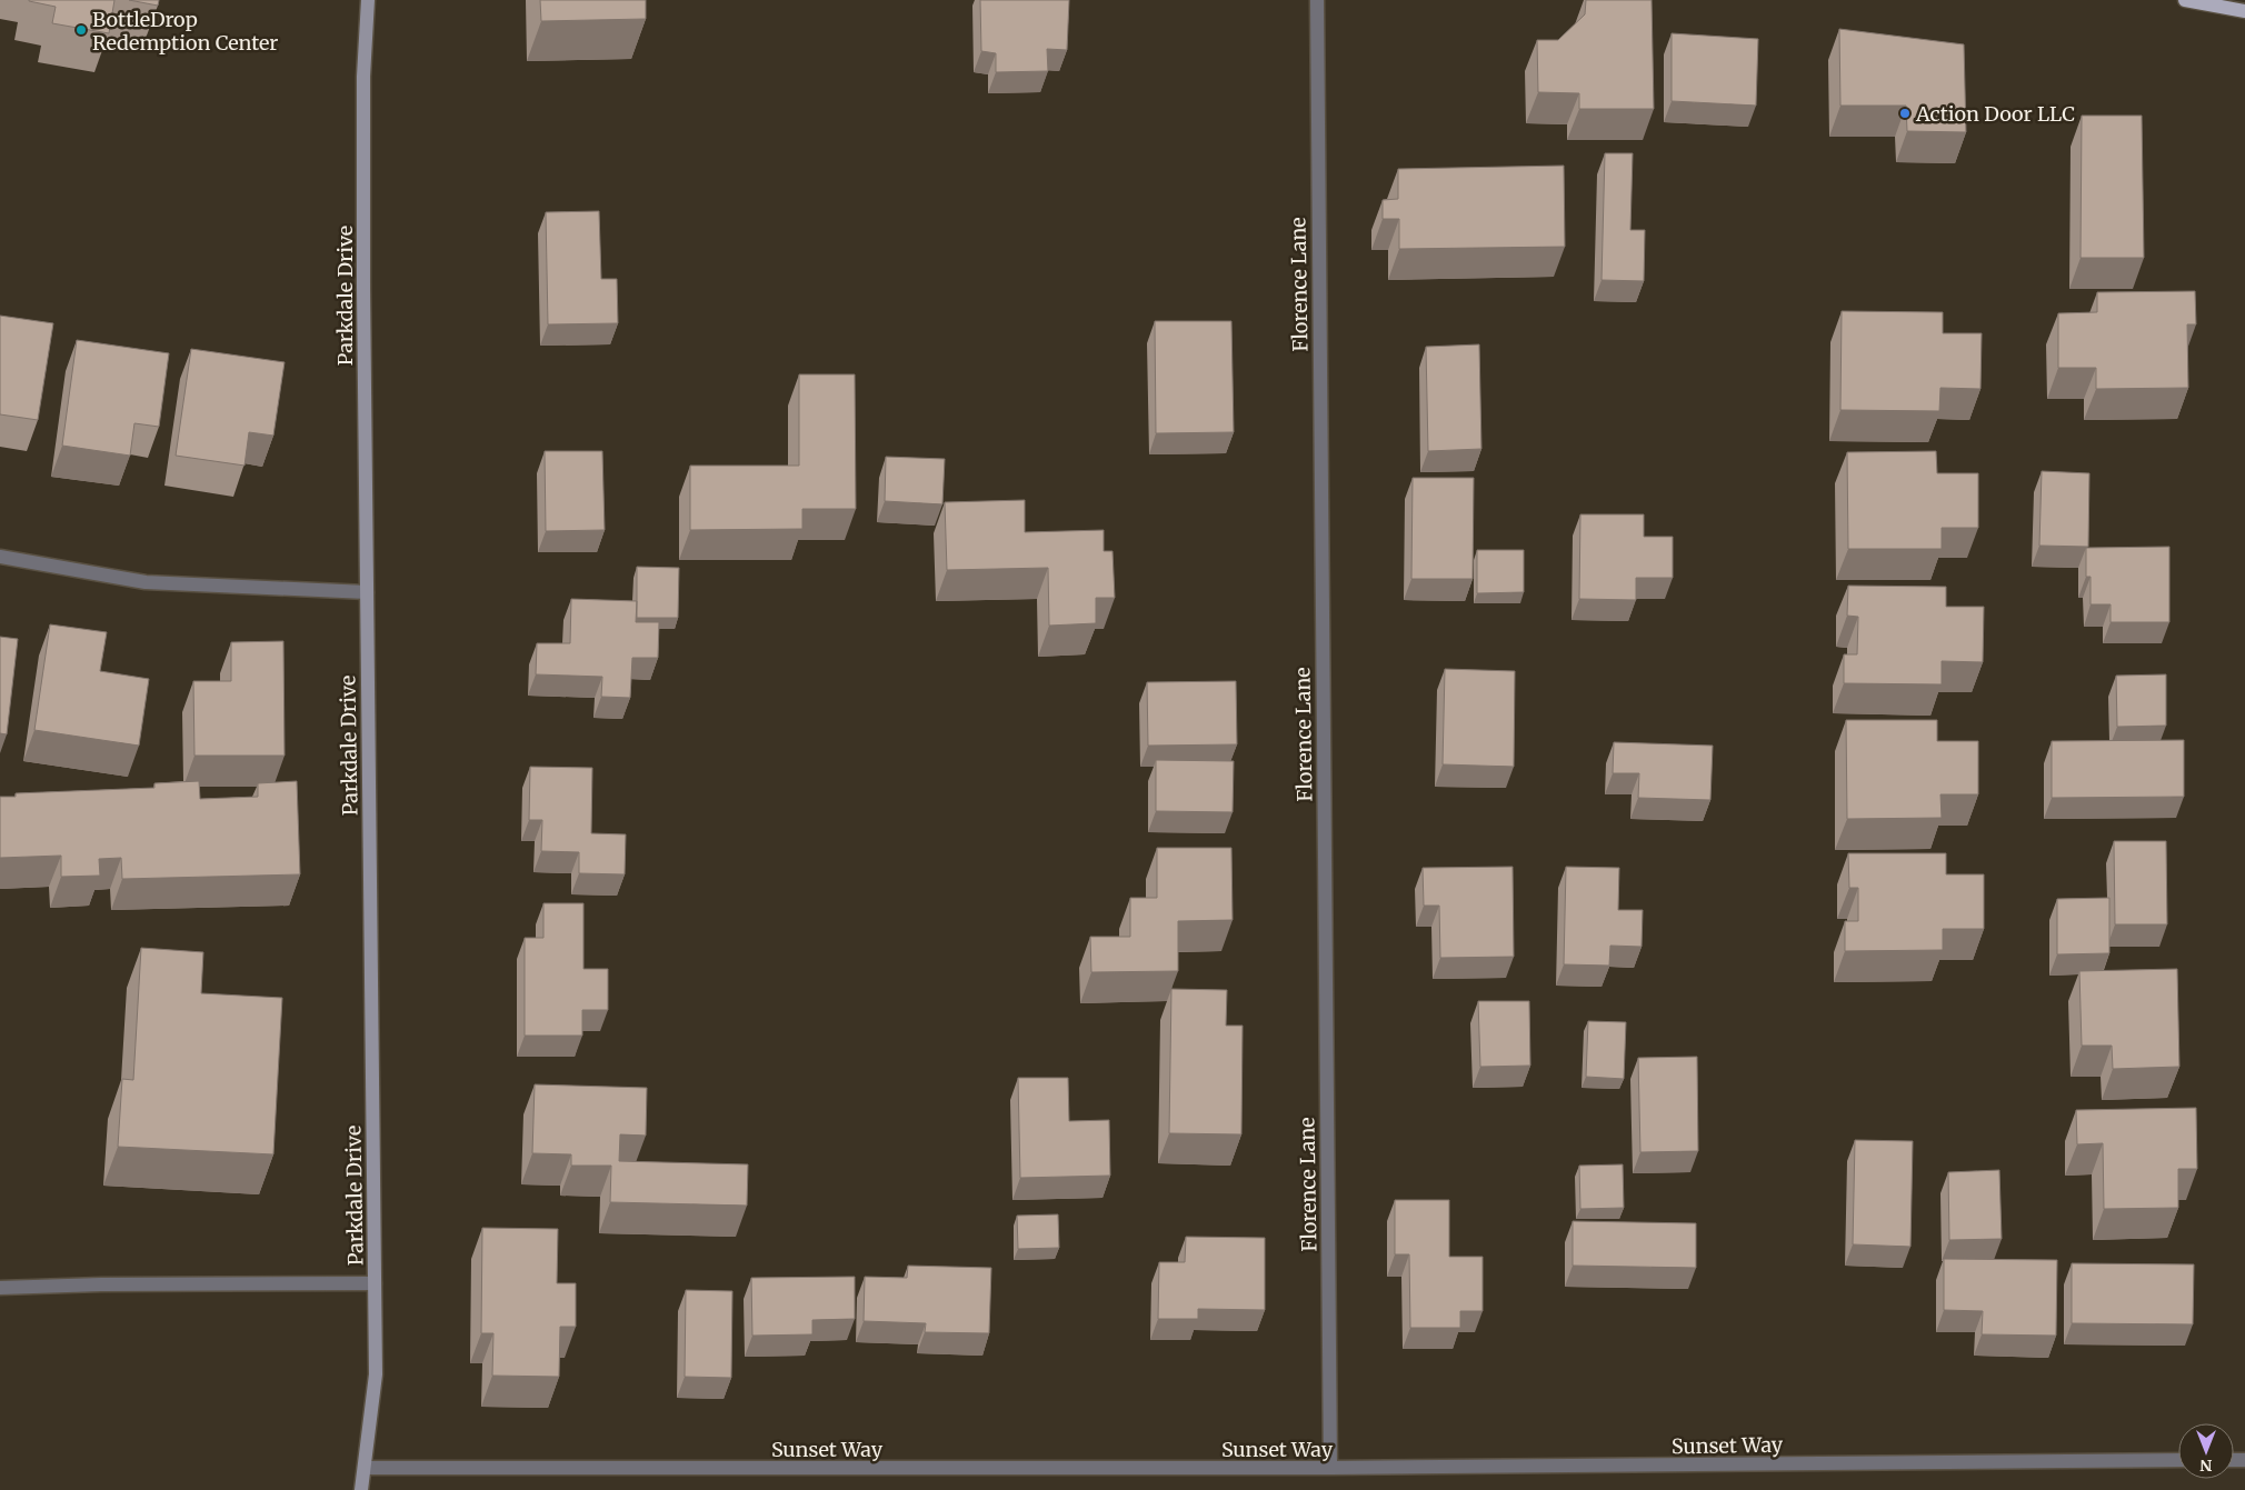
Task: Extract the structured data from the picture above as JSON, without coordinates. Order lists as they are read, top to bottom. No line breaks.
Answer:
{"streets":{"main road":["Parkdale Drive"],"street":["Florence Lane","Sunset Way"]},"crossings":[["Florence Lane","Sunset Way"],["Parkdale Drive","Sunset Way"]],"places":["BottleDrop Redemption Center","Action Door LLC"],"north":"bottom"}
